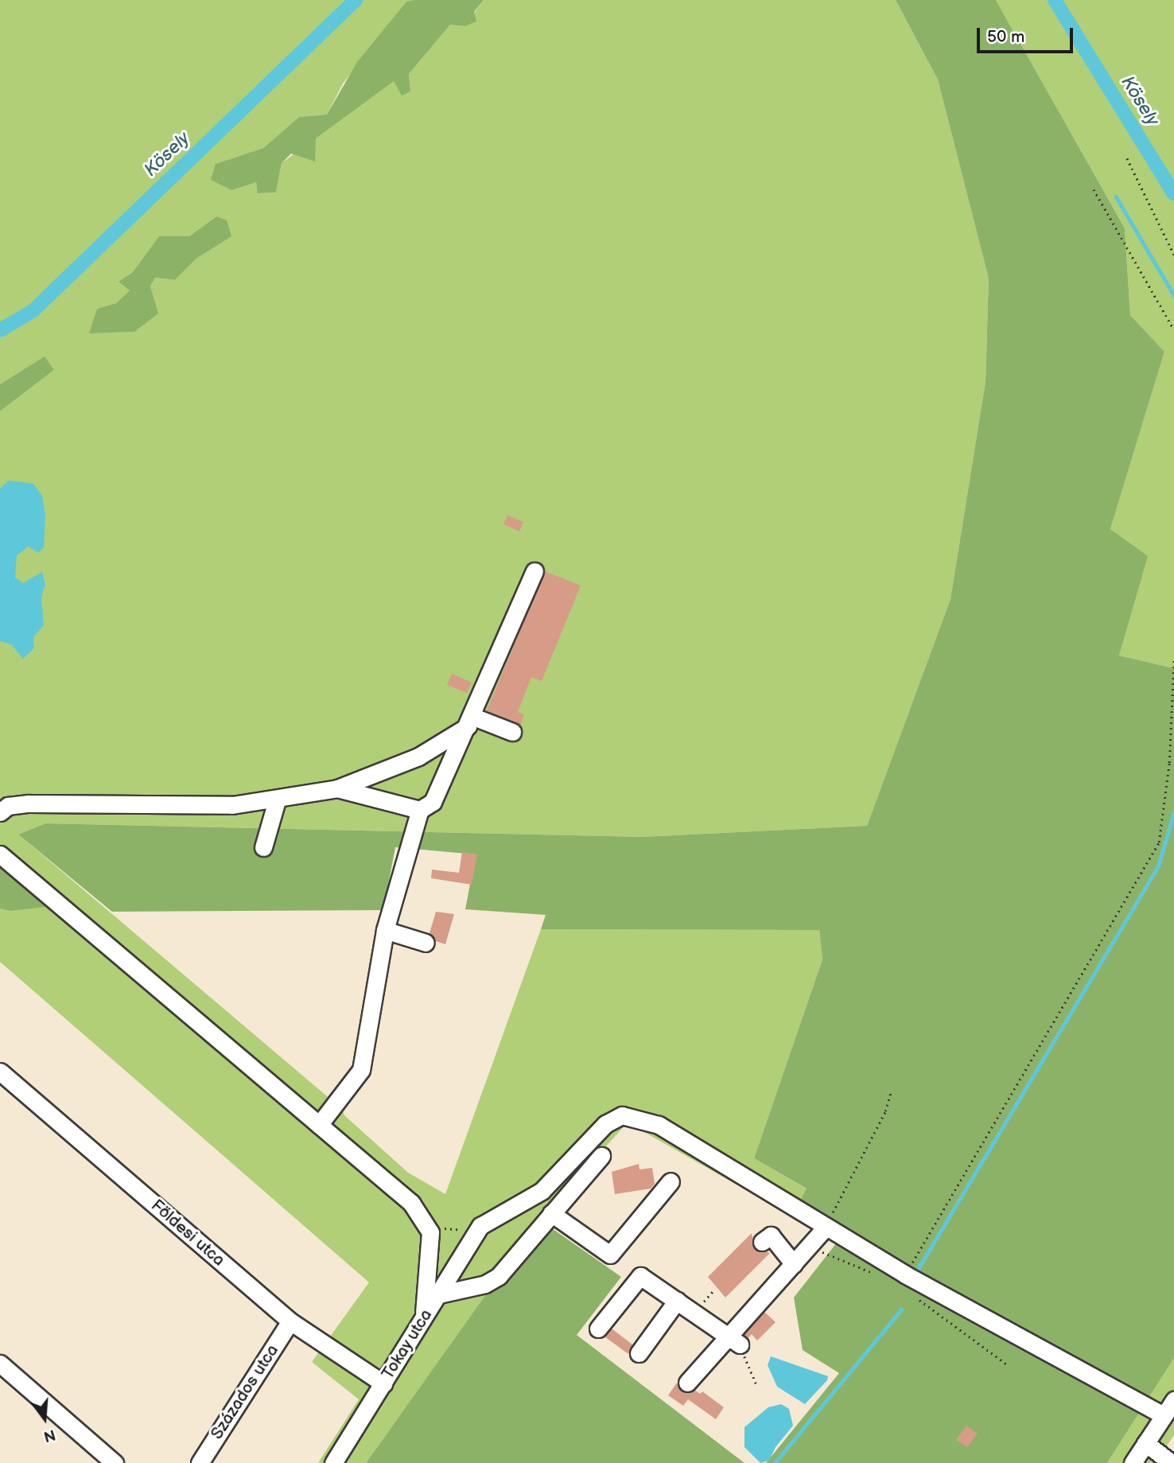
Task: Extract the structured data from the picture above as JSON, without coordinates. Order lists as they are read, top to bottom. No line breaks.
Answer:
{"streets":{"street":["Földesi utca","Tokay utca","Százados utca"]},"crossings":[["Földesi utca","Tokay utca"],["Földesi utca","Százados utca"]],"water":["Kösely"],"scale_bar":"50 m","north":"bottom"}
